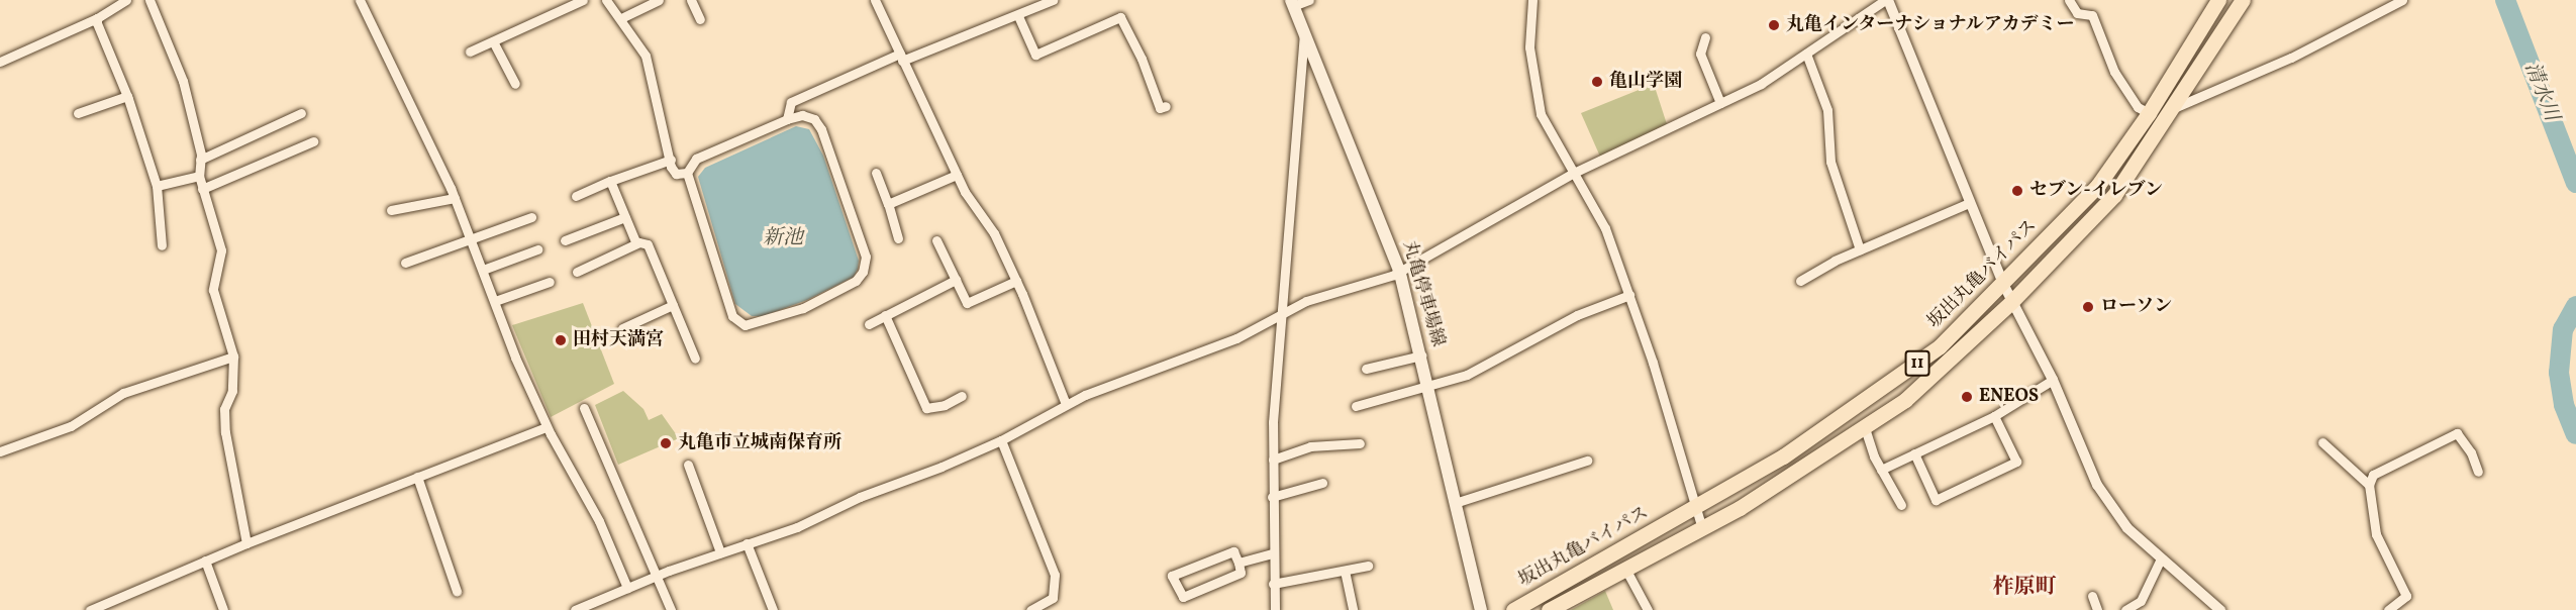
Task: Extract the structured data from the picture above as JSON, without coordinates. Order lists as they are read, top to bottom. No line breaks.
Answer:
{"streets":{"highway":["坂出丸亀バイパス","11"],"main road":["丸亀停車場線"]},"districts":["柞原町"],"water":["清水川","新池"],"places":["丸亀インターナショナルアカデミー","亀山学園","セブン-イレブン","ローソン","田村天満宮","ENEOS","丸亀市立城南保育所"]}
